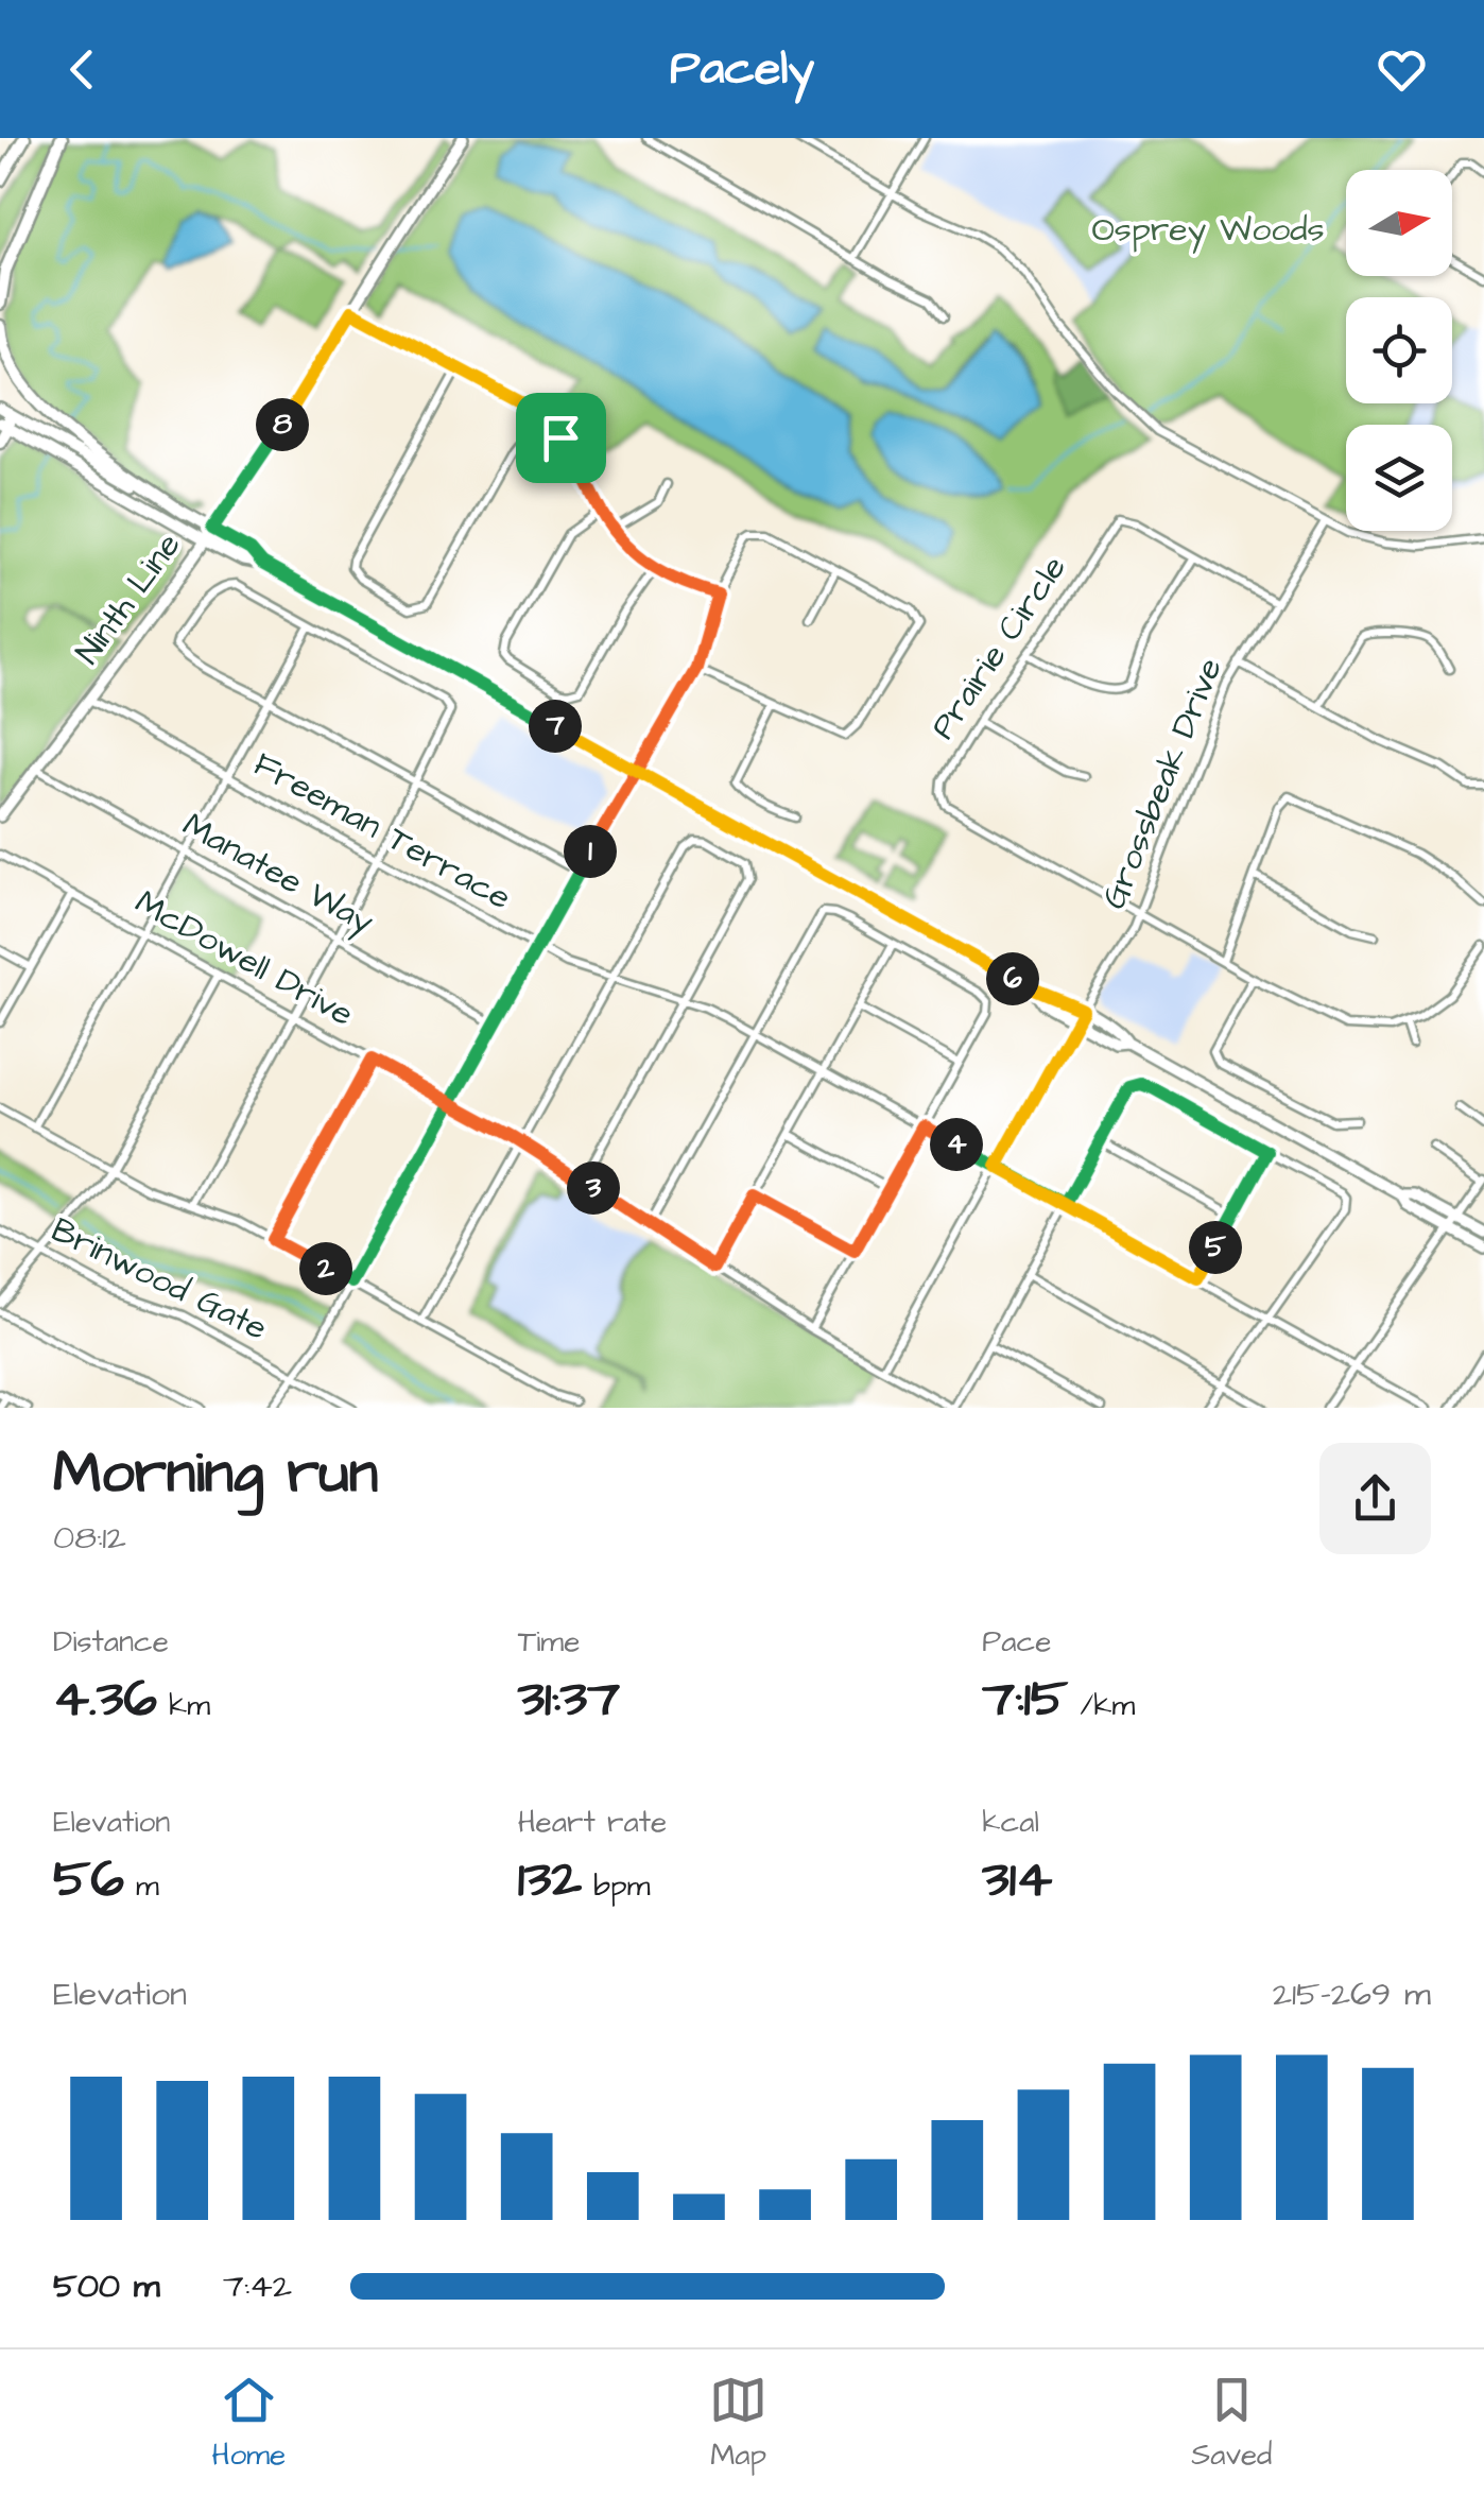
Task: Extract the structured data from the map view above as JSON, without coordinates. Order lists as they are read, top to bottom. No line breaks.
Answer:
{"streets":{"main road":["Ninth Line"],"street":["Prairie Circle","Grossbeak Drive","Freeman Terrace","Manatee Way","McDowell Drive","Brinwood Gate"]},"crossings":[["Ninth Line","Freeman Terrace"],["Ninth Line","Manatee Way"],["Prairie Circle","Grossbeak Drive"],["Grossbeak Drive","Freeman Terrace"],["Grossbeak Drive","McDowell Drive"]],"parks":["Osprey Woods"],"north":"right","page":{"header":"Pacely","pins":["8","7","1","6","4","3","5","2"],"heading":["Morning run","08:12"],"stats":[["Distance","4.36 km"],["Time","31:37"],["Pace","7:15 /km"],["Elevation","56 m"],["Heart rate","132 bpm"],["kcal","314"]],"chart":["Elevation","215–269 m"],"list":[{"name":"500 m","note":"7:42"}],"tabs":["Home","Map","Saved"]}}
